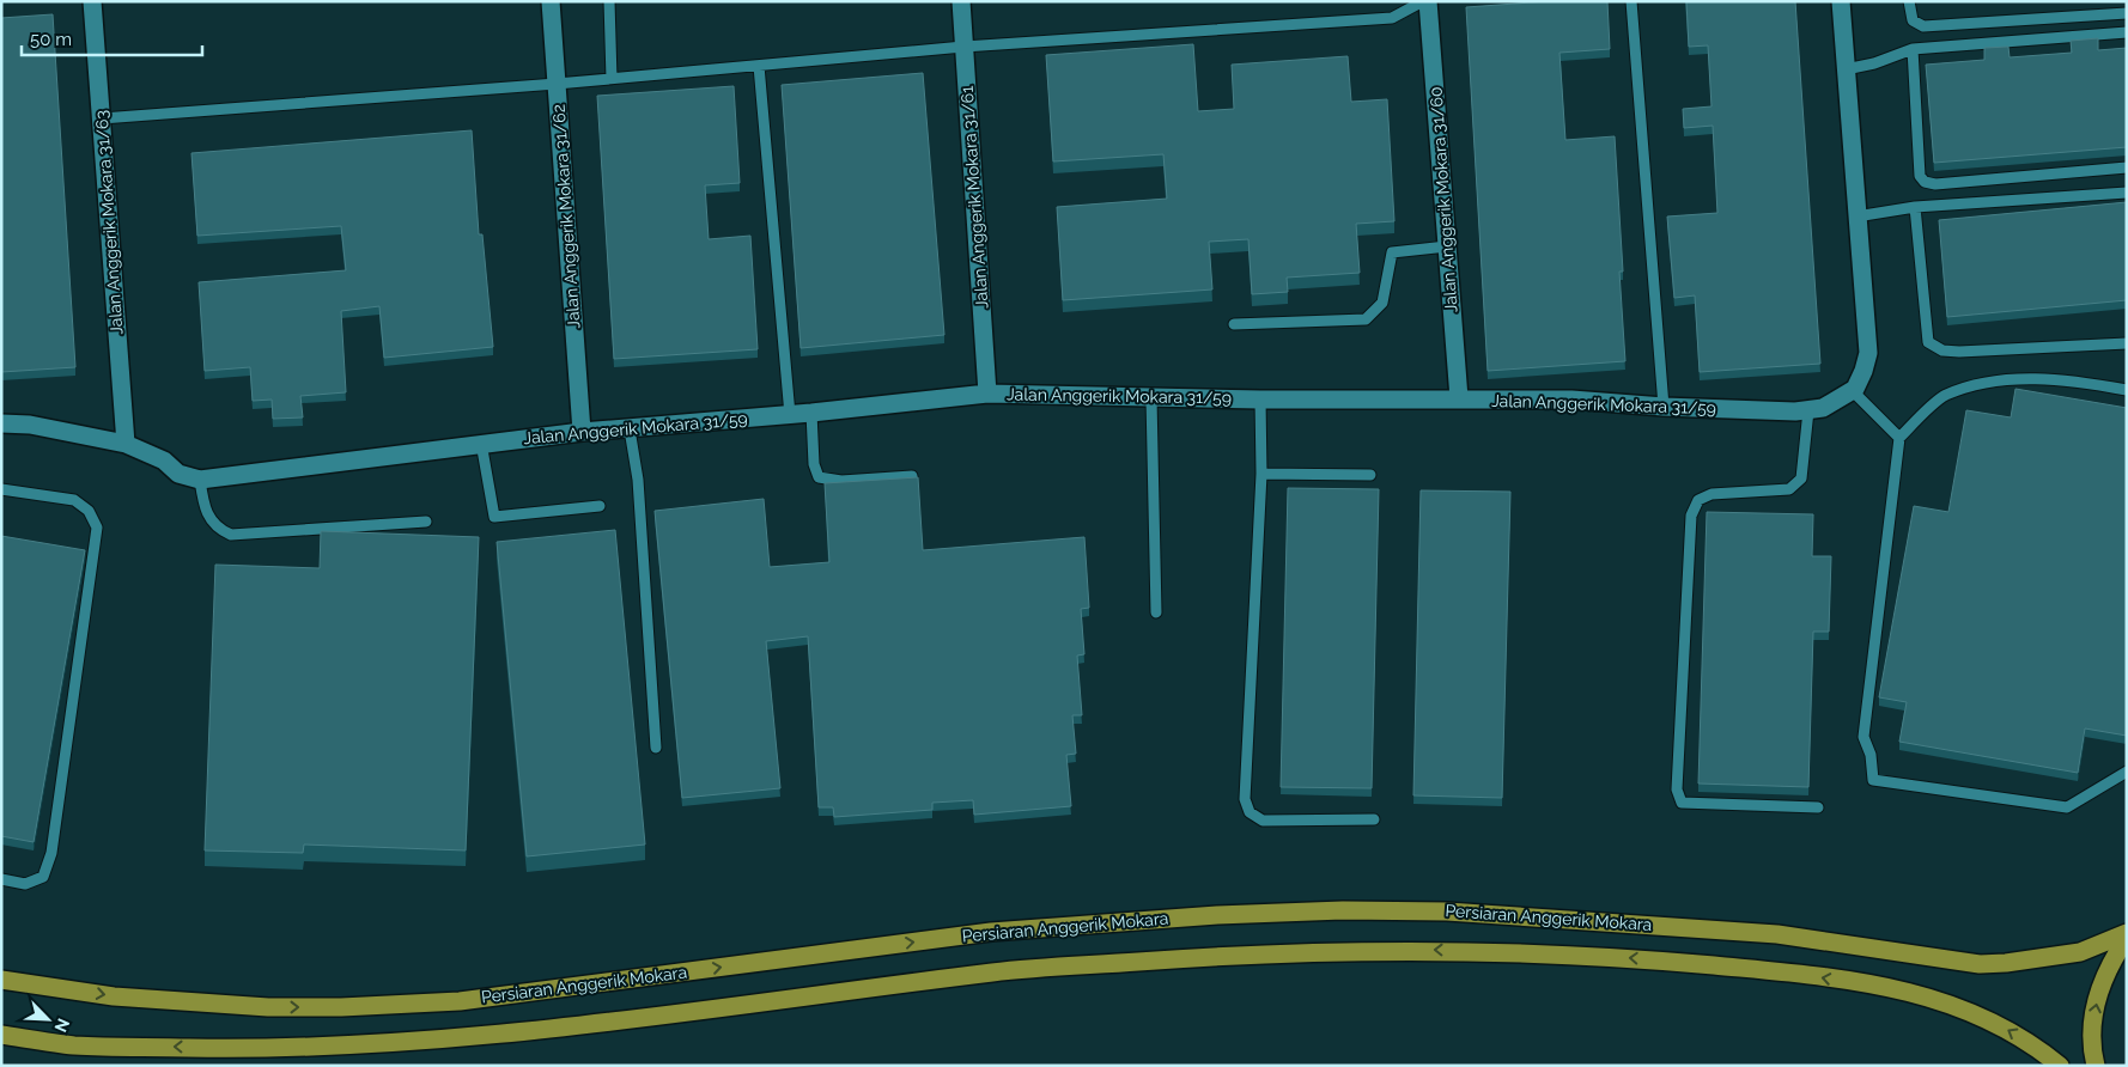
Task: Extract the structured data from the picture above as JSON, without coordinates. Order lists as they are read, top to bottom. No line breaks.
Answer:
{"streets":{"main road":["Persiaran Anggerik Mokara"],"street":["Jalan Anggerik Mokara 31/61","Jalan Anggerik Mokara 31/60","Jalan Anggerik Mokara 31/62","Jalan Anggerik Mokara 31/63","Jalan Anggerik Mokara 31/59"]},"crossings":[["Jalan Anggerik Mokara 31/61","Jalan Anggerik Mokara 31/59"],["Jalan Anggerik Mokara 31/60","Jalan Anggerik Mokara 31/59"],["Jalan Anggerik Mokara 31/62","Jalan Anggerik Mokara 31/59"],["Jalan Anggerik Mokara 31/63","Jalan Anggerik Mokara 31/59"]],"scale_bar":"50 m","north":"bottom right"}
